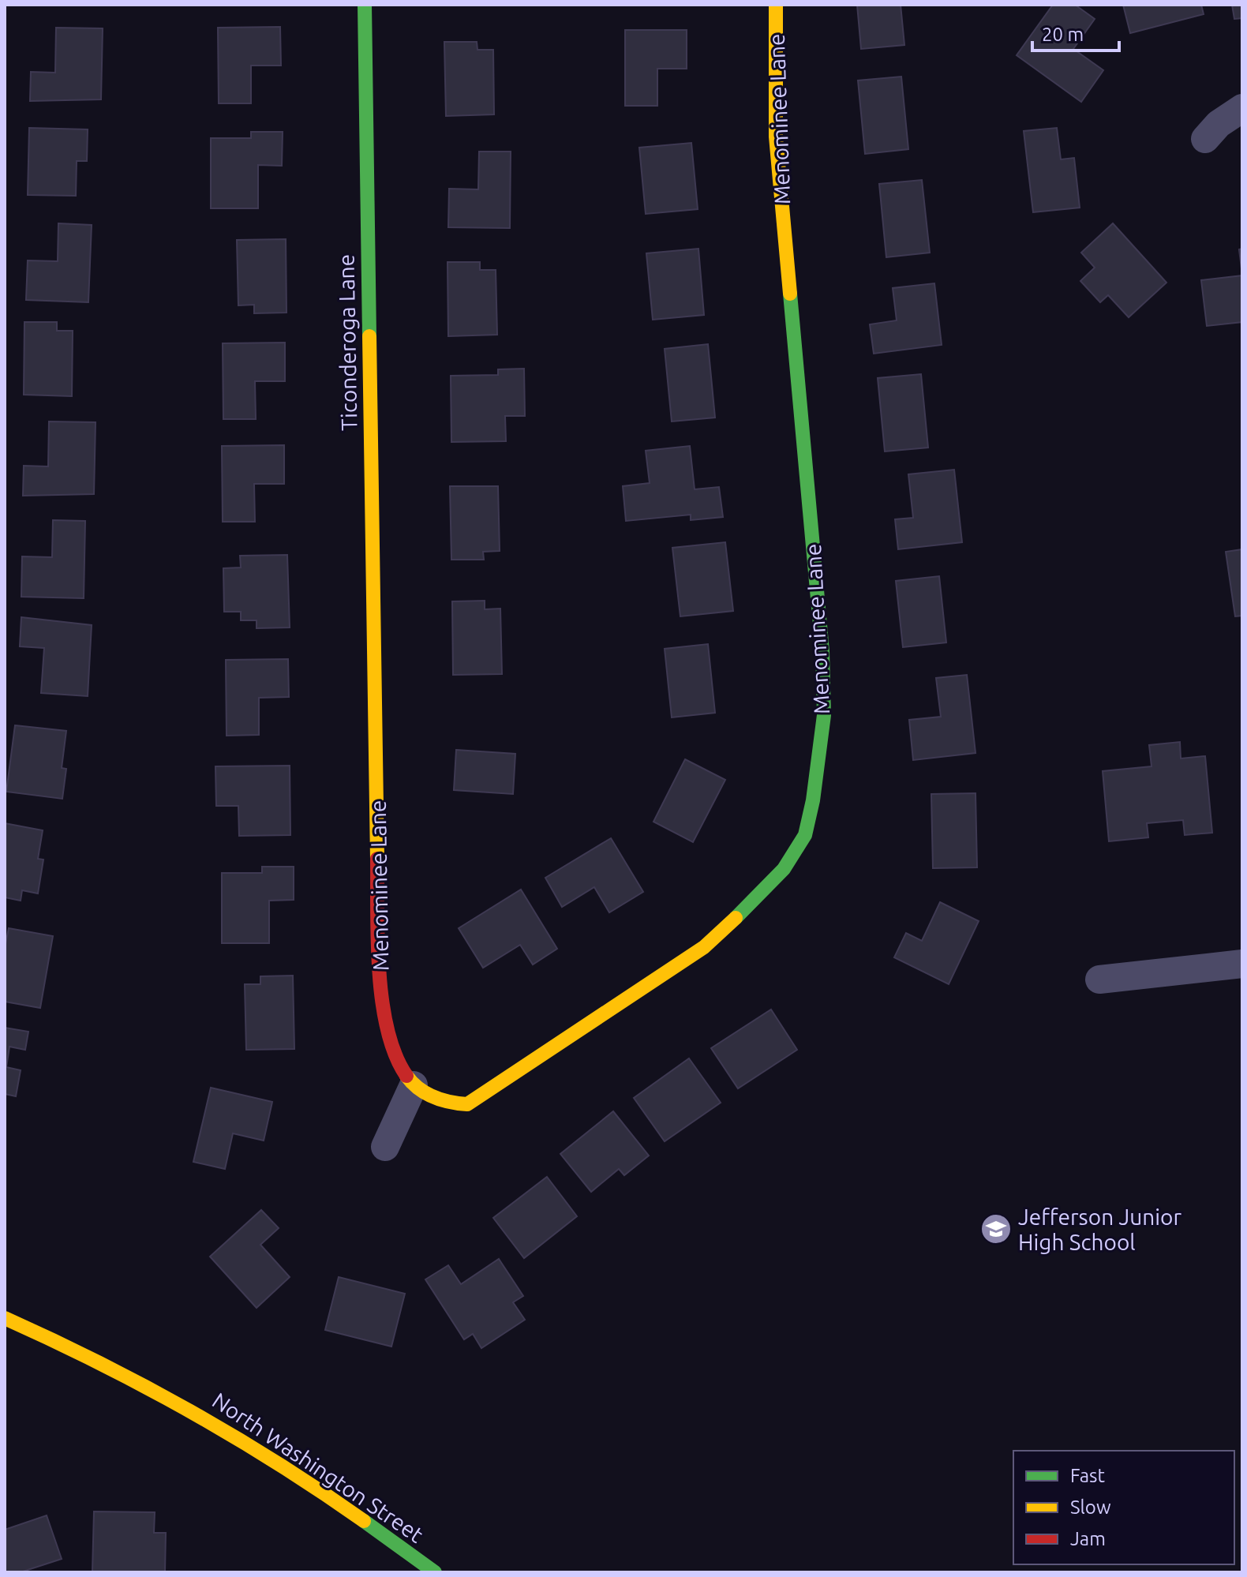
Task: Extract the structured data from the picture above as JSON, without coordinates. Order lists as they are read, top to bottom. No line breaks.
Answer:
{"streets":{"street":["Menominee Lane","Ticonderoga Lane","North Washington Street"]},"crossings":[["Menominee Lane","Ticonderoga Lane"]],"places":{"school or university":["Jefferson Junior High School"]},"legend":["Fast","Slow","Jam"],"scale_bar":"20 m"}
